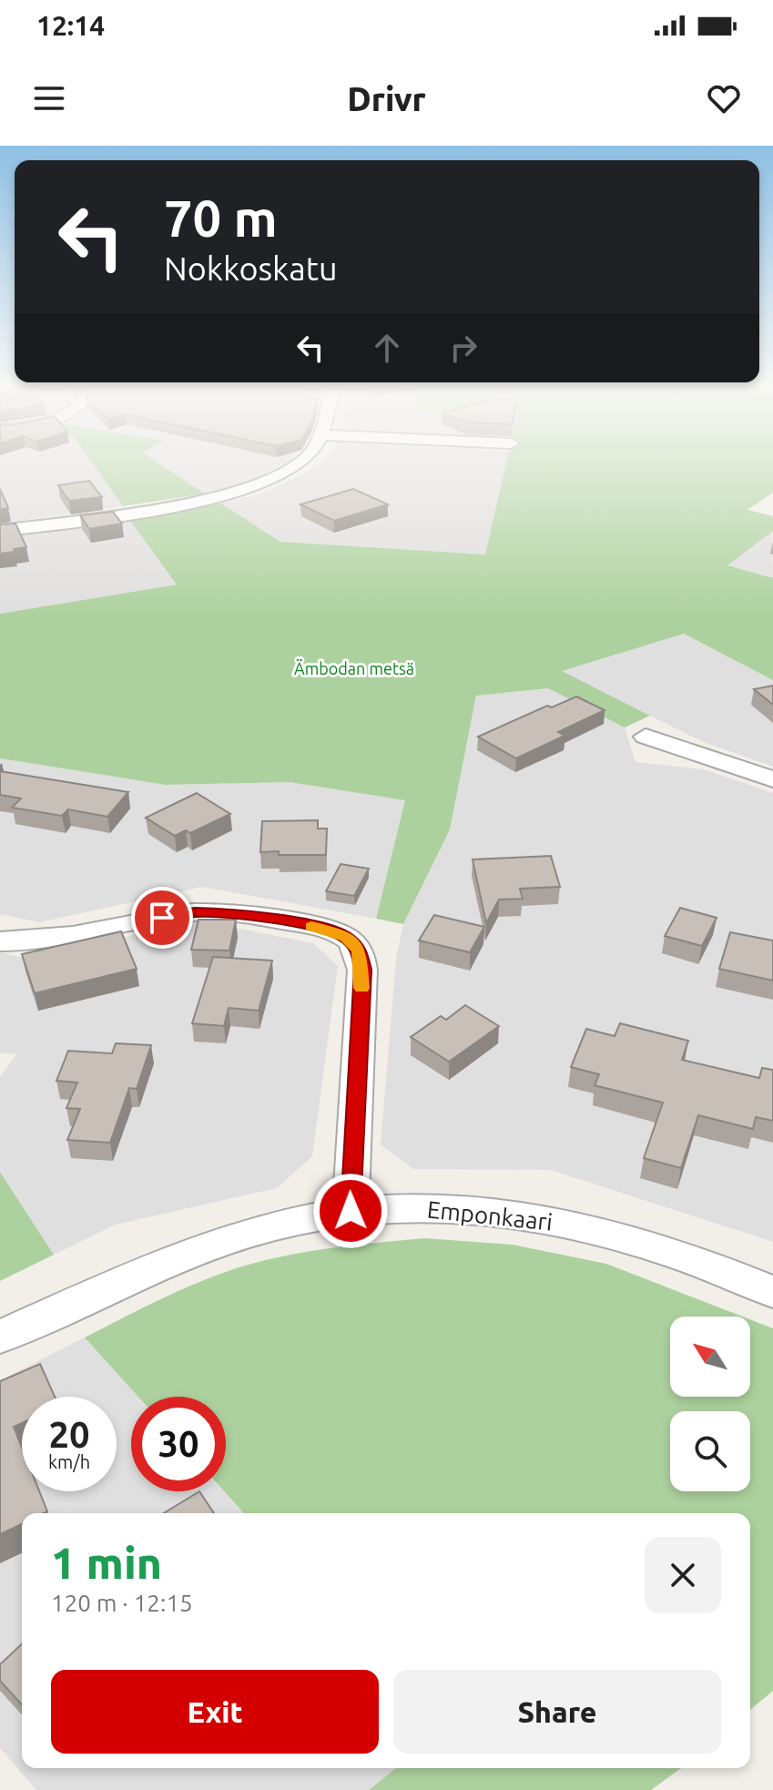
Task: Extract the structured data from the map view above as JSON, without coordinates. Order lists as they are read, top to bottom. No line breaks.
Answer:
{"streets":{"street":["Emponkaari"]},"parks":["Ämbodan metsä"],"north":"top left","page":{"status":"12:14","header":"Drivr","turn":["70 m","Nokkoskatu"],"speed":"20 km/h","limit":"30","heading":["1 min","120 m · 12:15"],"buttons":["Exit","Share"]}}
